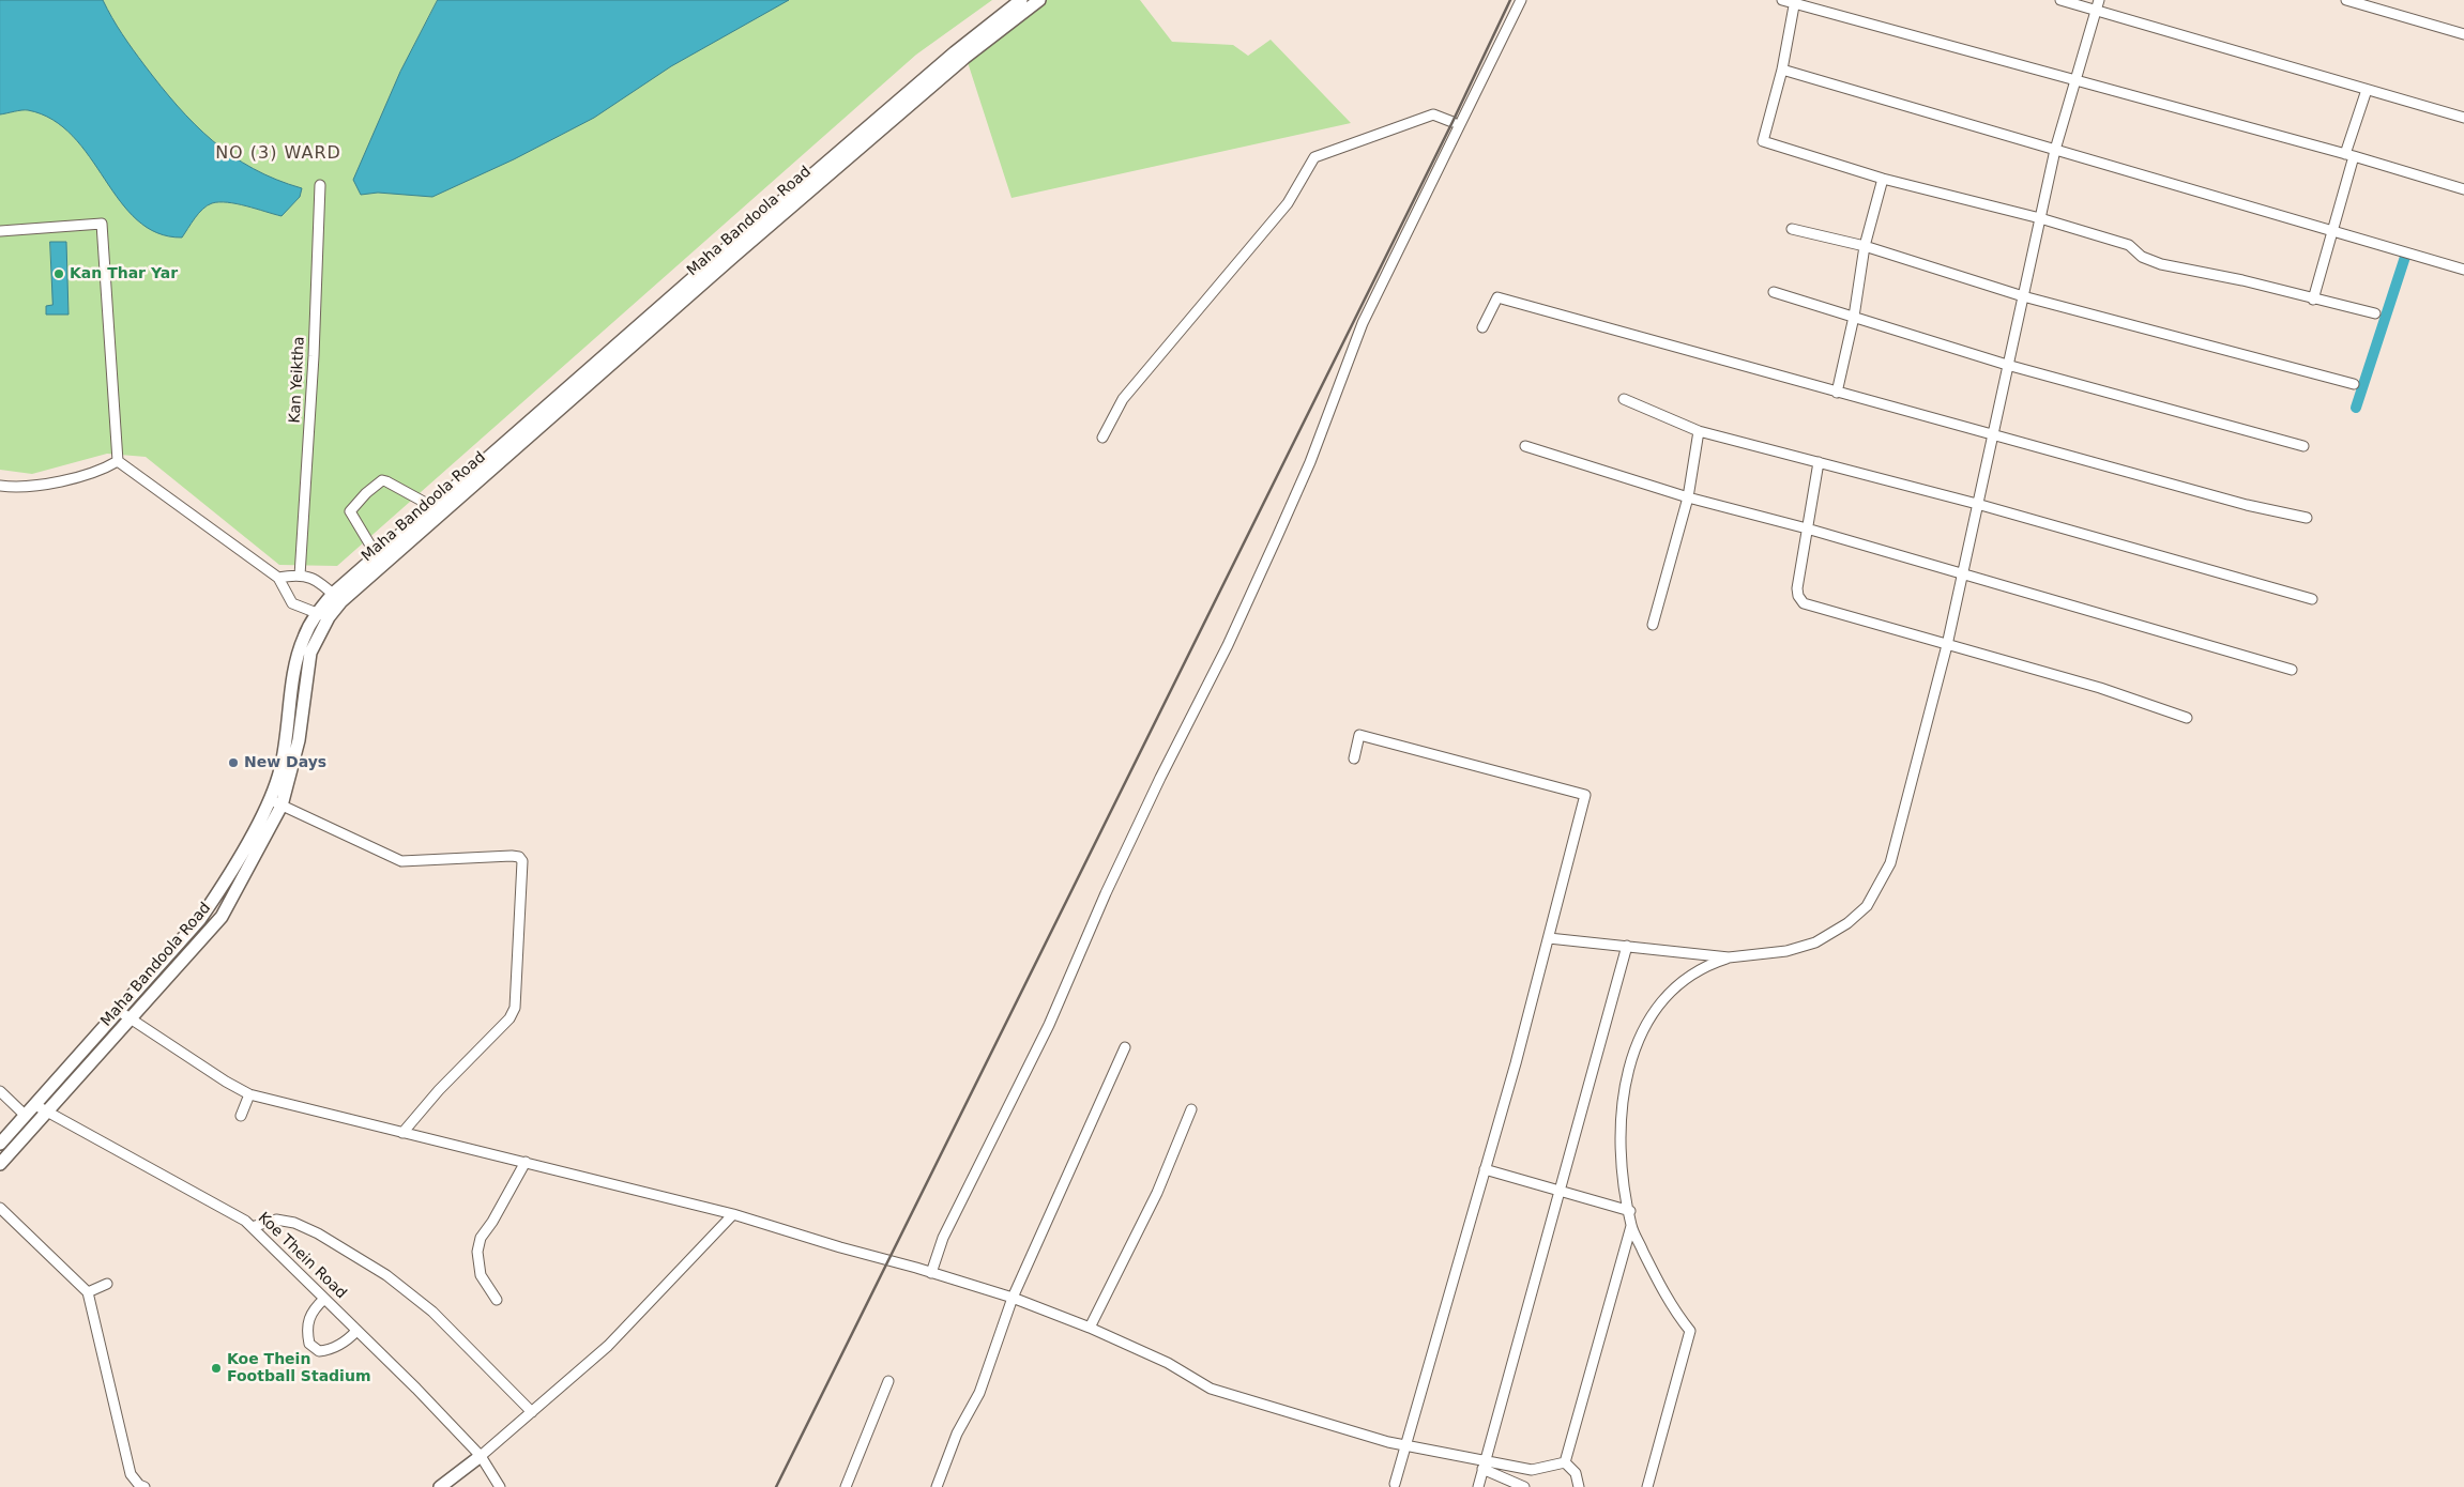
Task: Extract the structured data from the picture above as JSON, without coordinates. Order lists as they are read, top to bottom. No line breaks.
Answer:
{"streets":{"main road":["Maha Bandoola Road"],"street":["Kan Yeiktha","Koe Thein Road"]},"crossings":[["Maha Bandoola Road","Koe Thein Road"]],"districts":["NO (3) WARD"],"places":["Kan Thar Yar","New Days","Koe Thein Football Stadium"]}
